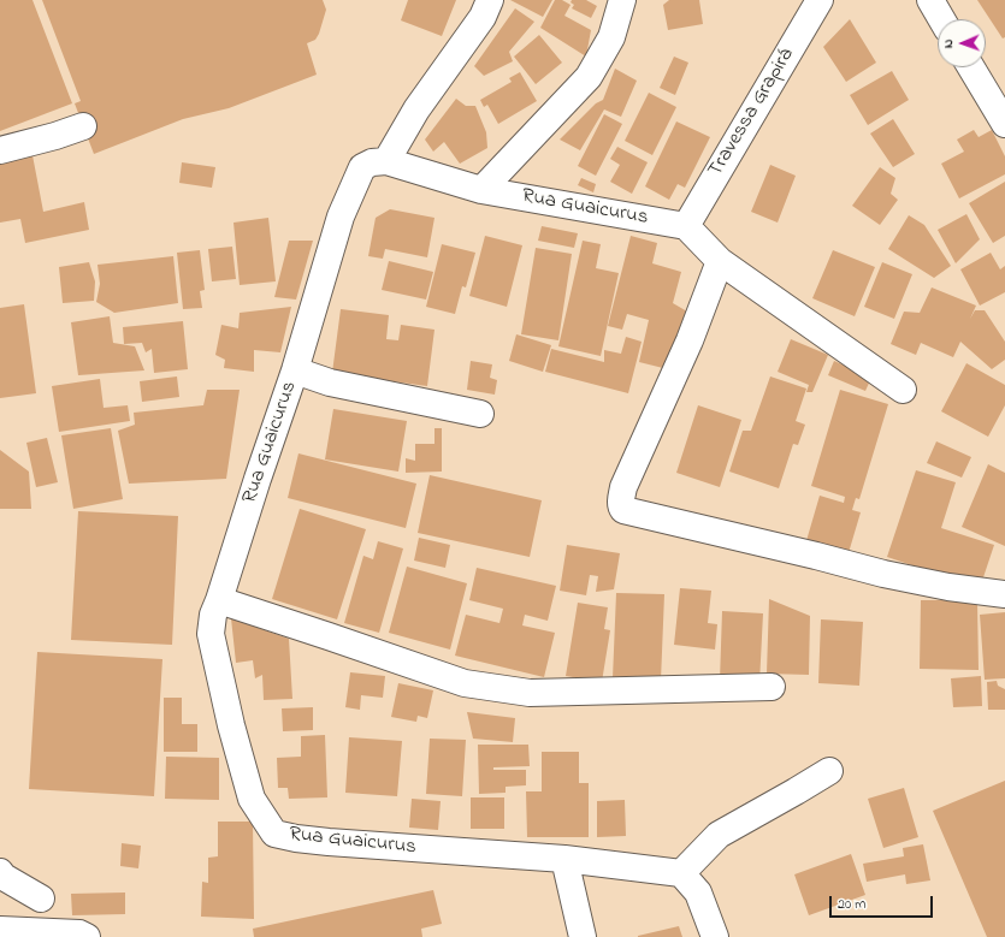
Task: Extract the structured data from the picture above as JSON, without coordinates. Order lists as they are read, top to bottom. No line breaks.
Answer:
{"streets":{"street":["Travessa Grapirá","Rua Guaicurus"]},"crossings":[["Travessa Grapirá","Rua Guaicurus"]],"scale_bar":"20 m","north":"left"}
